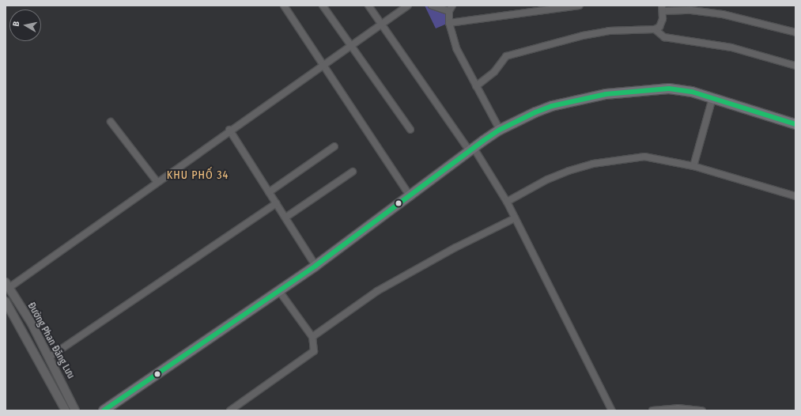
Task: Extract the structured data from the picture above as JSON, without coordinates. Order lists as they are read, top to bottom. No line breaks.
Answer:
{"streets":{"street":["Đường Phan Đăng Lưu"]},"districts":["KHU PHỐ 34"],"north":"left"}
